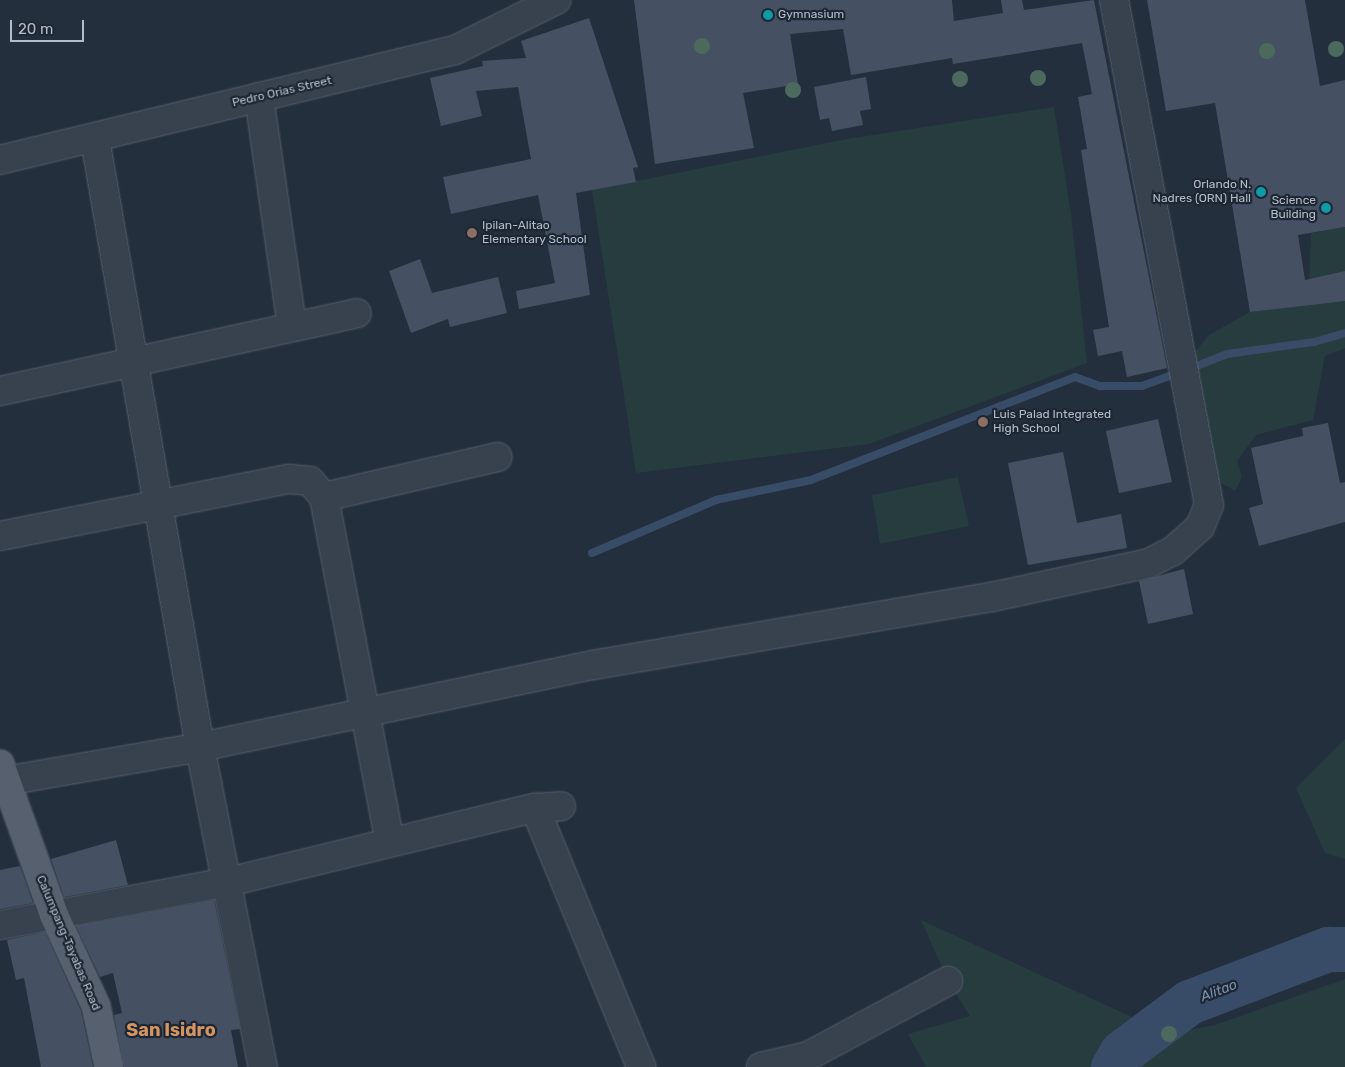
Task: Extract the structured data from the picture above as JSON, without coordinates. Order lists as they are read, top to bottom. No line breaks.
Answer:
{"streets":{"main road":["Calumpang-Tayabas Road"],"street":["Pedro Orias Street"]},"districts":["San Isidro"],"water":["Alitao"],"places":["Gymnasium","Orlando N. Nadres (ORN) Hall","Science Building","Ipilan-Alitao Elementary School","Luis Palad Integrated High School"],"scale_bar":"20 m"}
